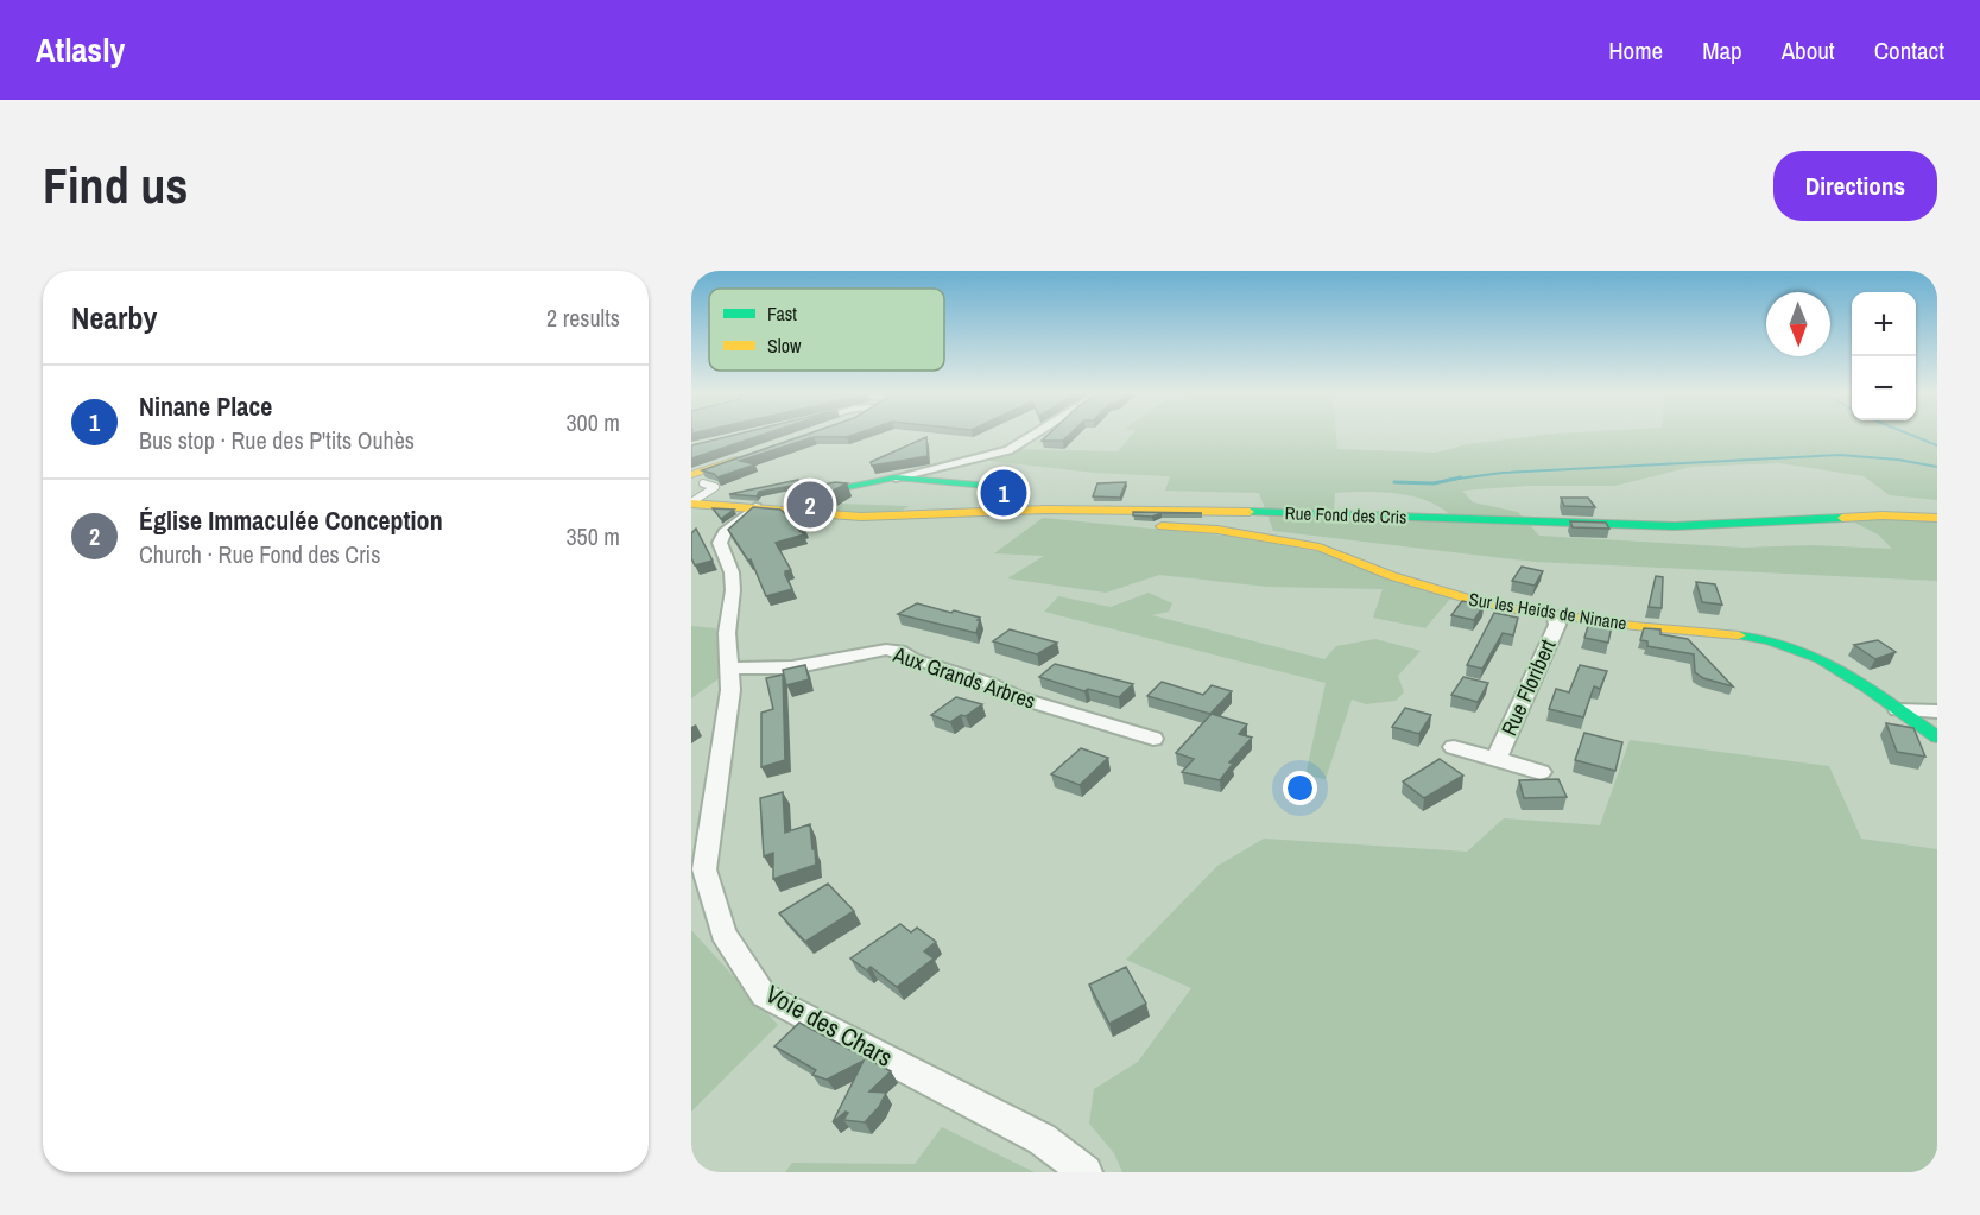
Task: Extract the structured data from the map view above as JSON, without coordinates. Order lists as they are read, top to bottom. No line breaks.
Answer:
{"streets":{"street":["Rue Fond des Cris","Sur les Heids de Ninane","Aux Grands Arbres","Rue Floribert","Voie des Chars"]},"crossings":[["Rue Fond des Cris","Sur les Heids de Ninane"],["Rue Fond des Cris","Voie des Chars"],["Sur les Heids de Ninane","Rue Floribert"],["Aux Grands Arbres","Voie des Chars"]],"legend":["Fast","Slow"],"north":"bottom","page":{"header":"Atlasly","nav":["Home","Map","About","Contact"],"buttons":"Directions","title":"Find us","heading":["Nearby","2 results"],"map_buttons":["+","−"],"list":[{"mark":"1","name":"Ninane Place","note":"Bus stop · Rue des P'tits Ouhès","value":"300 m"},{"mark":"2","name":"Église Immaculée Conception","note":"Church · Rue Fond des Cris","value":"350 m"}],"pins":["1","2"]}}
